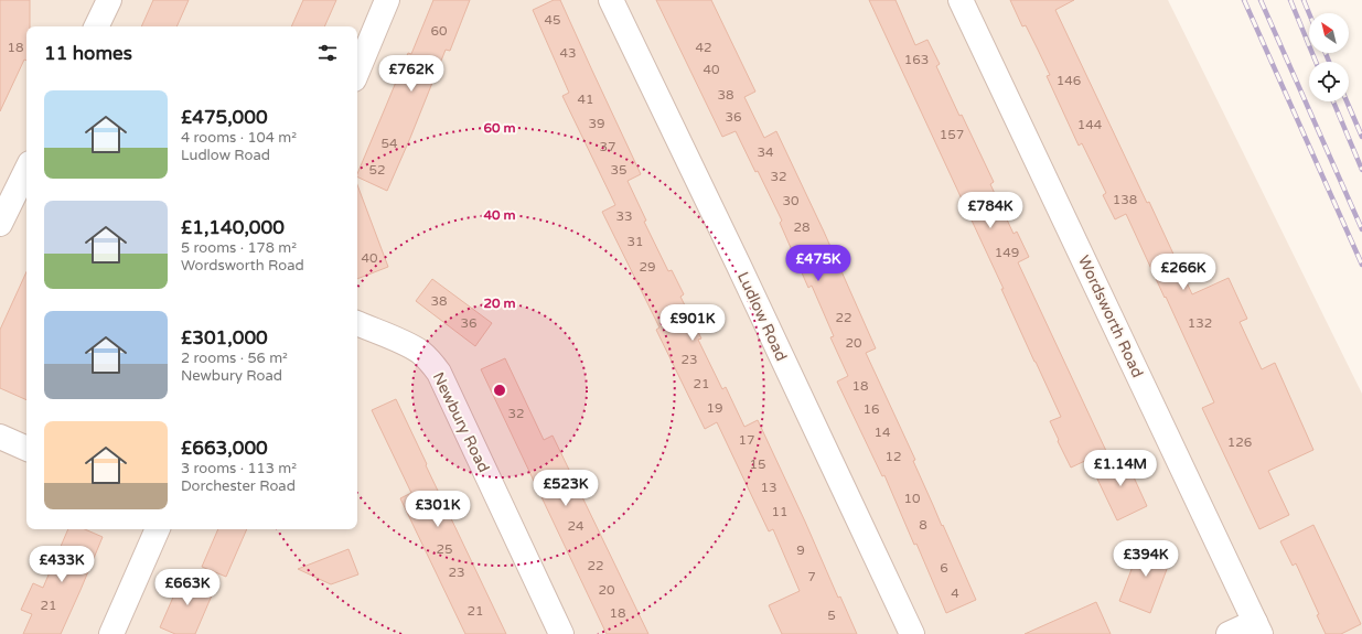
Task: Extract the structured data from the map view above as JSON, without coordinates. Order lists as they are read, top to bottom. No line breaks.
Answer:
{"streets":{"street":["Ludlow Road","Wordsworth Road","Newbury Road"]},"house_numbers":["45","60","18","42","43","163","40","146","38","41","36","39","144","157","54","37","34","52","35","32","138","30","33","28","31","149","40","29","38","22","36","132","20","23","21","18","19","16","32","14","17","126","12","15","13","10","11","8","24","25","9","22","6","23","7","20","4","21","21","18","5"],"north":"top left","page":{"heading":"11 homes","price":["£762K","£784K","£475K","£266K","£901K","£1.14M","£523K","£301K","£394K","£433K","£663K"],"list":[{"name":"£475,000","note":"4 rooms · 104 m² · Ludlow Road"},{"name":"£1,140,000","note":"5 rooms · 178 m² · Wordsworth Road"},{"name":"£301,000","note":"2 rooms · 56 m² · Newbury Road"},{"name":"£663,000","note":"3 rooms · 113 m² · Dorchester Road"}]},"rings":["60 m","40 m","20 m"]}
